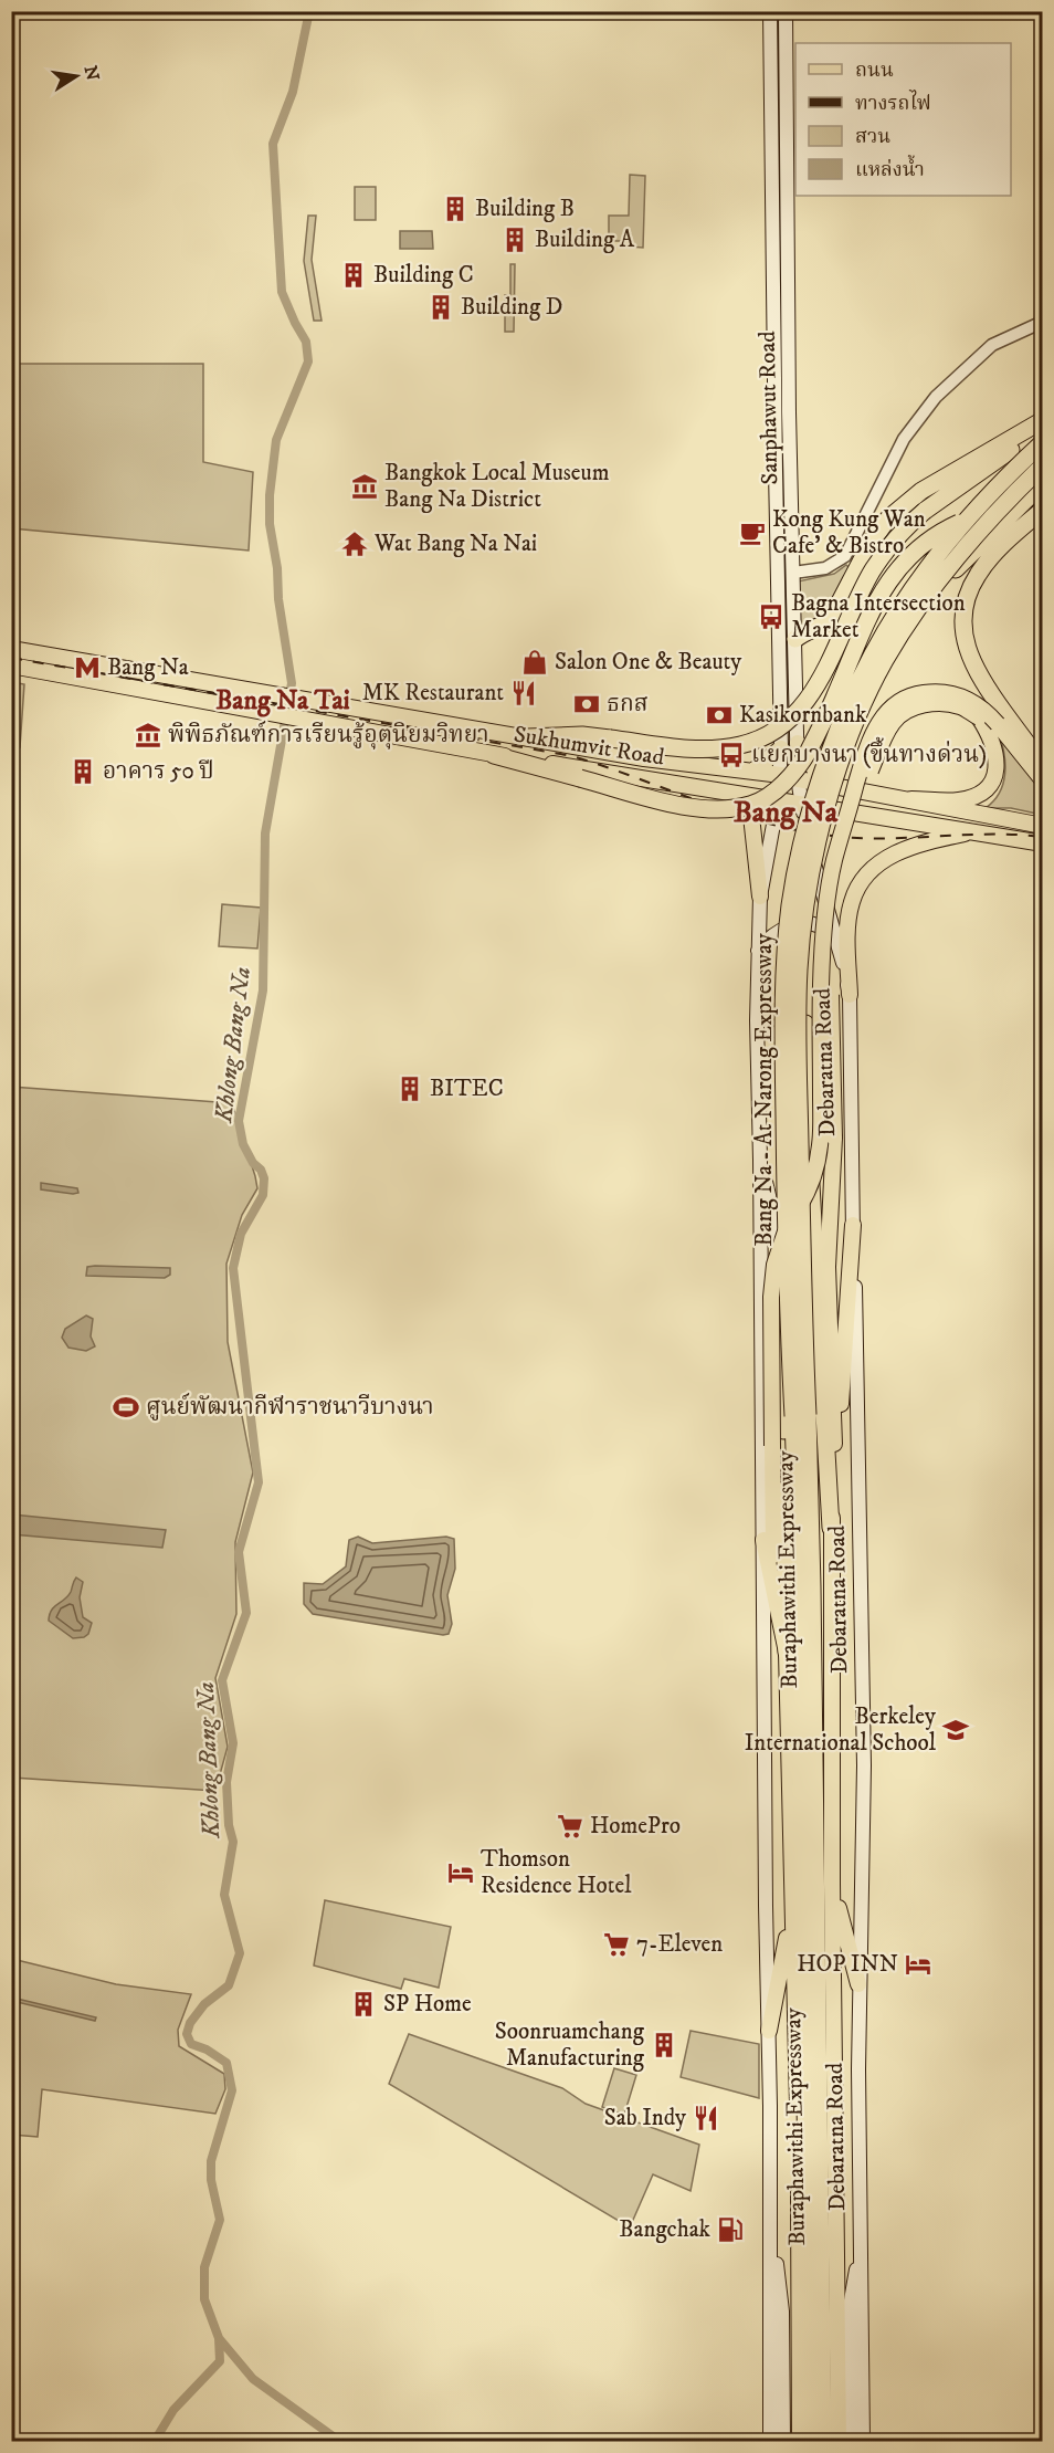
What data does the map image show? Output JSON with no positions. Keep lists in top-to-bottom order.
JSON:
{
  "streets": {
    "highway": ["Bang Na - At Narong Expressway", "Buraphawithi Expressway"],
    "main road": ["Sanphawut Road", "Sukhumvit Road", "Debaratna Road"]
  },
  "crossings": [
    ["Sanphawut Road", "Sukhumvit Road"],
    ["Sanphawut Road", "Debaratna Road"],
    ["Sukhumvit Road", "Debaratna Road"],
    ["Bang Na - At Narong Expressway", "Buraphawithi Expressway"]
  ],
  "districts": ["Bang Na Tai", "Bang Na"],
  "water": ["Khlong Bang Na"],
  "places": {
    "building": [
      "Building B",
      "Building A",
      "Building C",
      "Building D",
      "อาคาร 50 ปี",
      "BITEC",
      "SP Home",
      "Soonruamchang Manufacturing"
    ],
    "museum": ["Bangkok Local Museum Bang Na District", "พิพิธภัณฑ์การเรียนรู้อุตุนิยมวิทยา"],
    "cafe": ["Kong Kung Wan Cafe' & Bistro"],
    "temple": ["Wat Bang Na Nai"],
    "bus stop": ["Bagna Intersection Market", "แยกบางนา (ขึ้นทางด่วน)"],
    "shop": ["Salon One & Beauty"],
    "metro station": ["Bang Na"],
    "restaurant": ["MK Restaurant", "Sab Indy"],
    "bank": ["ธกส", "Kasikornbank"],
    "sports": ["ศูนย์พัฒนากีฬาราชนาวีบางนา"],
    "school or university": ["Berkeley International School"],
    "supermarket": ["HomePro", "7-Eleven"],
    "hotel": ["Thomson Residence Hotel", "HOP INN"],
    "fuel station": ["Bangchak"]
  },
  "legend": [
    "ถนน",
    "ทางรถไฟ",
    "สวน",
    "แหล่งน้ำ"
  ],
  "north": "right"
}
